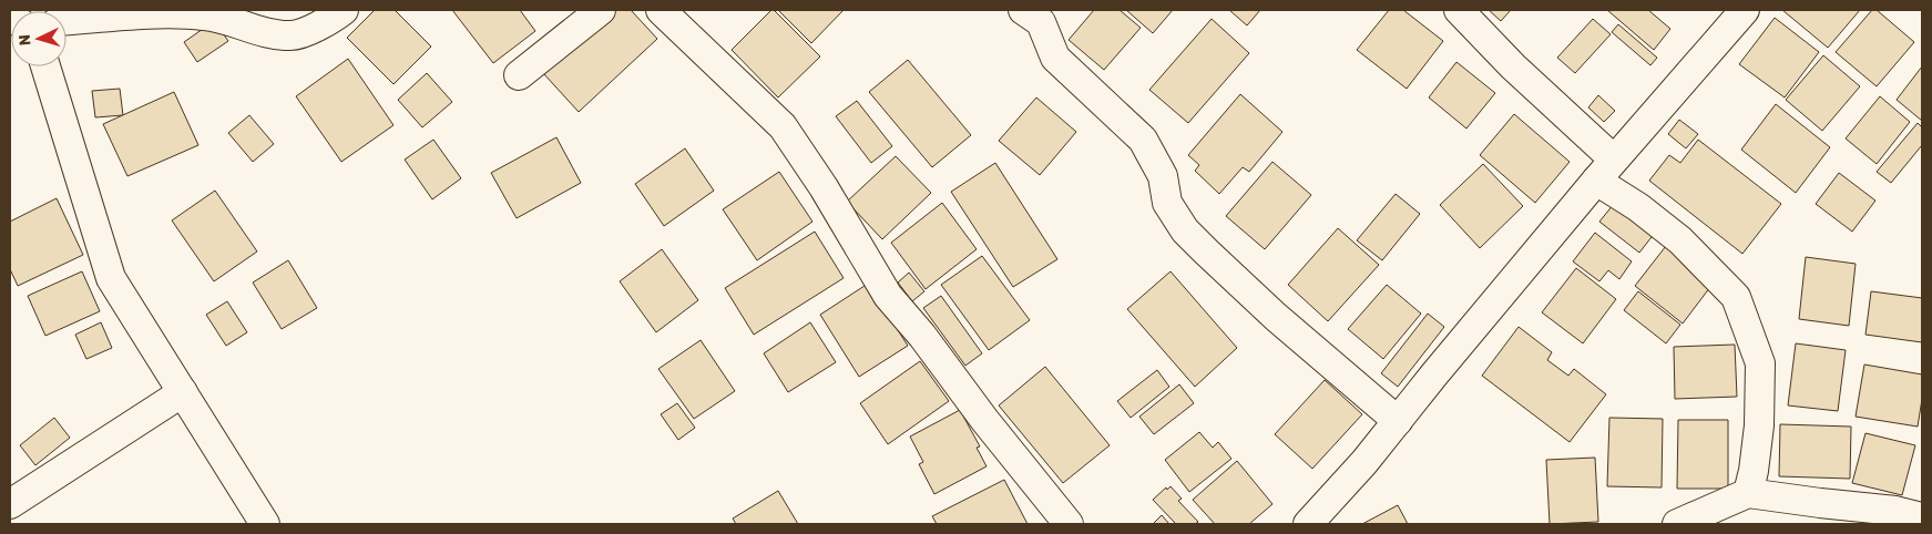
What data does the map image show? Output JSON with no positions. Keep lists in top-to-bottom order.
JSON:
{
  "north": "left"
}
